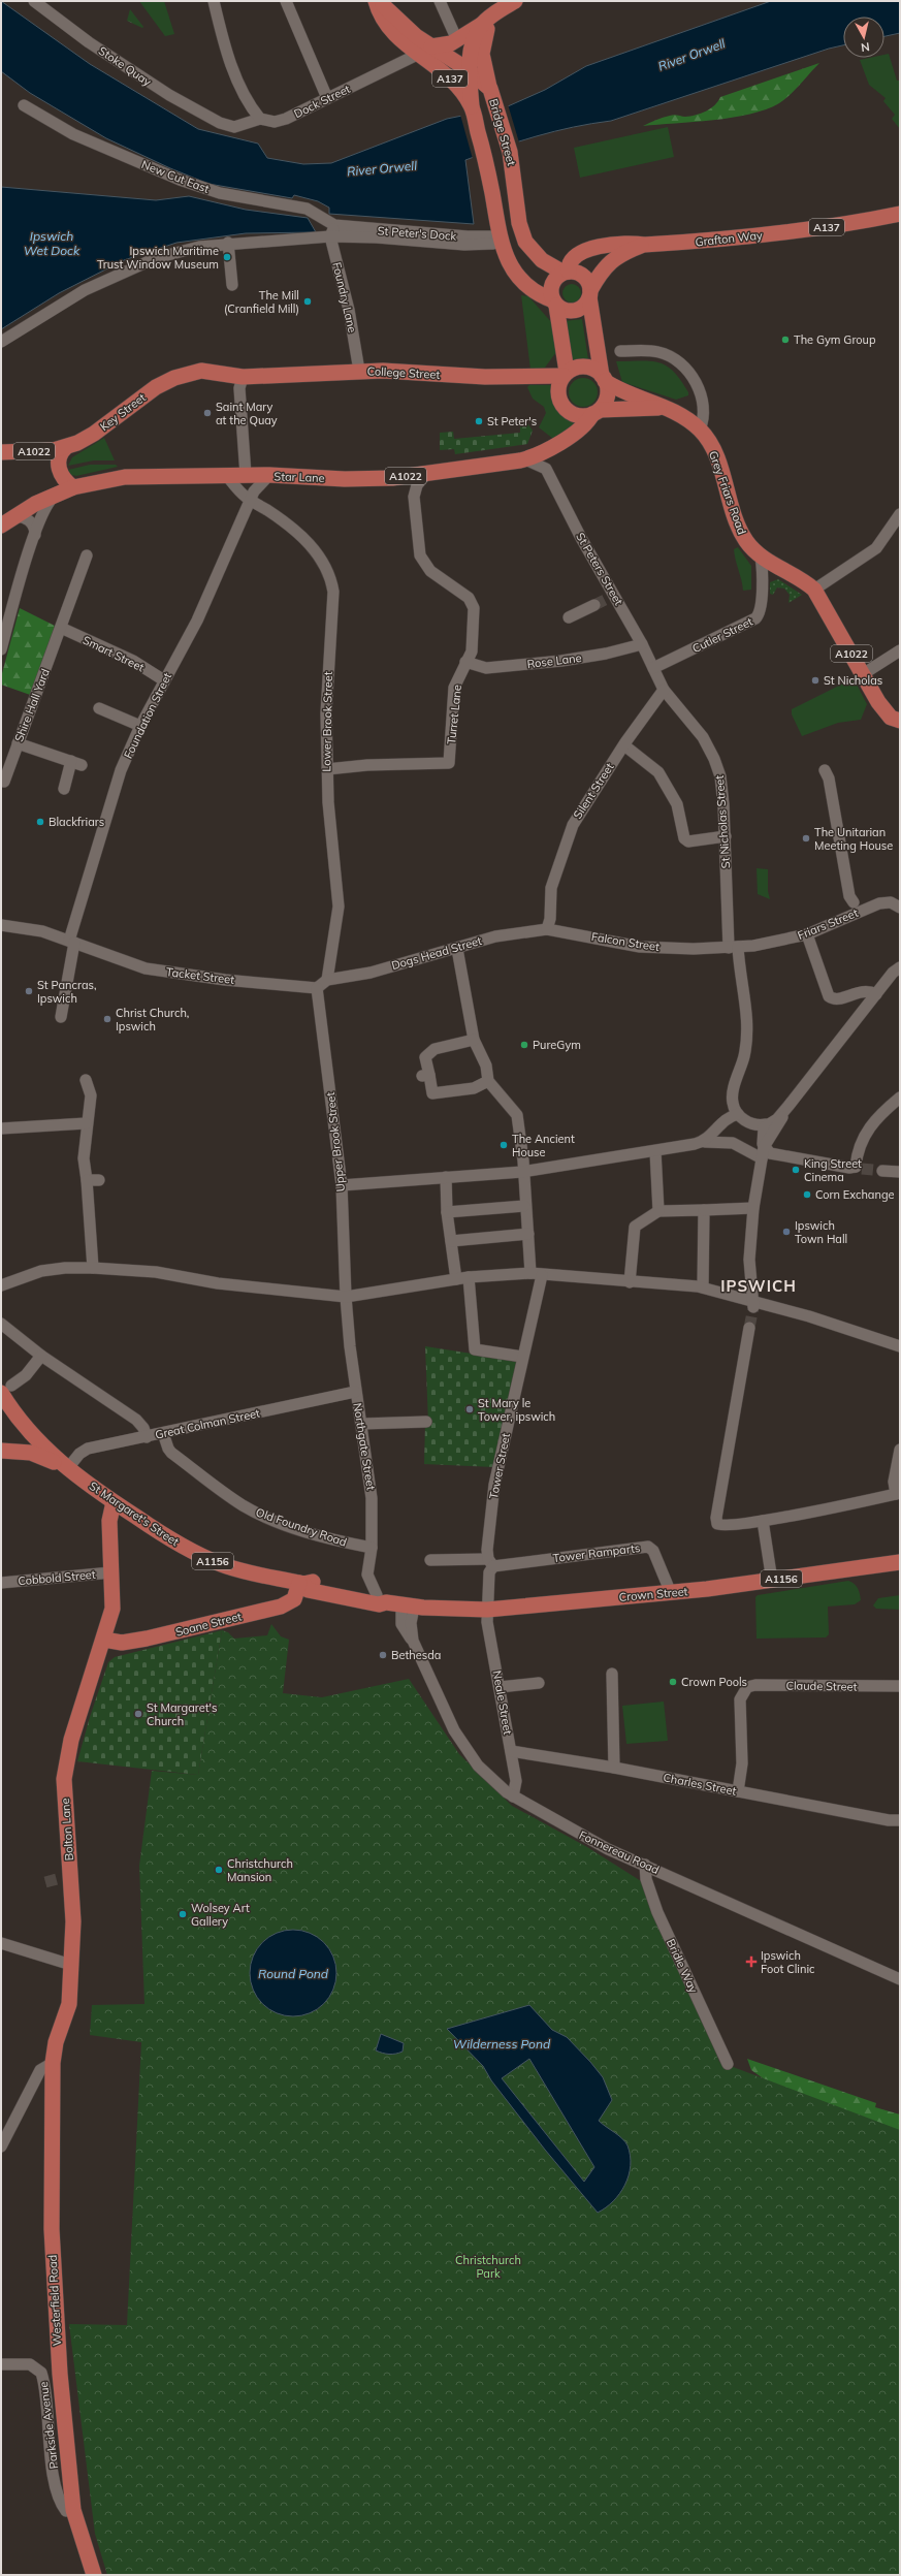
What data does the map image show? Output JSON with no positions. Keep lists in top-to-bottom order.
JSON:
{
  "streets": {
    "main road": [
      "A137",
      "Bridge Street",
      "Grafton Way",
      "College Street",
      "Key Street",
      "A1022",
      "Star Lane",
      "Grey Friars Road",
      "St Margaret's Street",
      "A1156",
      "Crown Street",
      "Soane Street",
      "Bolton Lane",
      "Westerfield Road"
    ],
    "street": [
      "Stoke Quay",
      "Dock Street",
      "New Cut East",
      "St Peter's Dock",
      "Foundry Lane",
      "St Peters Street",
      "Cutler Street",
      "Smart Street",
      "Rose Lane",
      "Shire Hall Yard",
      "Turret Lane",
      "Foundation Street",
      "Lower Brook Street",
      "Silent Street",
      "St Nicholas Street",
      "Friars Street",
      "Falcon Street",
      "Dogs Head Street",
      "Tacket Street",
      "Upper Brook Street",
      "Great Colman Street",
      "Northgate Street",
      "Tower Street",
      "Old Foundry Road",
      "Tower Ramparts",
      "Cobbold Street",
      "Claude Street",
      "Neale Street",
      "Charles Street",
      "Fonnereau Road",
      "Bridle Way",
      "Parkside Avenue"
    ]
  },
  "crossings": [
    ["Stoke Quay", "Dock Street"],
    ["A137", "Dock Street"],
    ["A137", "Bridge Street"],
    ["A137", "St Peter's Dock"],
    ["A137", "Grafton Way"],
    ["Dock Street", "Bridge Street"],
    ["Bridge Street", "St Peter's Dock"],
    ["Bridge Street", "Grafton Way"],
    ["New Cut East", "St Peter's Dock"],
    ["Foundry Lane", "College Street"],
    ["College Street", "Key Street"],
    ["College Street", "Star Lane"],
    ["College Street", "Grey Friars Road"],
    ["Key Street", "A1022"],
    ["A1022", "Star Lane"],
    ["A1022", "Grey Friars Road"],
    ["Star Lane", "Grey Friars Road"],
    ["Star Lane", "St Peters Street"],
    ["Star Lane", "Lower Brook Street"],
    ["Grey Friars Road", "Cutler Street"],
    ["St Peters Street", "Cutler Street"],
    ["St Peters Street", "Rose Lane"],
    ["St Peters Street", "St Nicholas Street"],
    ["Cutler Street", "St Nicholas Street"],
    ["Smart Street", "Shire Hall Yard"],
    ["Smart Street", "Foundation Street"],
    ["Rose Lane", "Turret Lane"],
    ["Turret Lane", "Lower Brook Street"],
    ["Foundation Street", "Lower Brook Street"],
    ["Foundation Street", "Tacket Street"],
    ["Lower Brook Street", "Dogs Head Street"],
    ["Silent Street", "St Nicholas Street"],
    ["Silent Street", "Falcon Street"],
    ["Silent Street", "Dogs Head Street"],
    ["St Nicholas Street", "Friars Street"],
    ["St Nicholas Street", "Falcon Street"],
    ["Friars Street", "Falcon Street"],
    ["Falcon Street", "Dogs Head Street"],
    ["Tacket Street", "Upper Brook Street"],
    ["Upper Brook Street", "Northgate Street"],
    ["Great Colman Street", "Northgate Street"],
    ["Great Colman Street", "St Margaret's Street"],
    ["Great Colman Street", "Old Foundry Road"],
    ["Great Colman Street", "A1156"],
    ["Northgate Street", "Old Foundry Road"],
    ["Northgate Street", "A1156"],
    ["Tower Street", "Tower Ramparts"],
    ["Tower Street", "Crown Street"],
    ["Tower Street", "Neale Street"],
    ["St Margaret's Street", "A1156"],
    ["St Margaret's Street", "Soane Street"],
    ["St Margaret's Street", "Bolton Lane"],
    ["Tower Ramparts", "Crown Street"],
    ["A1156", "Crown Street"],
    ["A1156", "Soane Street"],
    ["A1156", "Fonnereau Road"],
    ["Cobbold Street", "Bolton Lane"],
    ["Crown Street", "Neale Street"],
    ["Crown Street", "Fonnereau Road"],
    ["Soane Street", "Bolton Lane"],
    ["Claude Street", "Charles Street"],
    ["Neale Street", "Charles Street"],
    ["Neale Street", "Fonnereau Road"],
    ["Bolton Lane", "Westerfield Road"],
    ["Fonnereau Road", "Bridle Way"],
    ["Westerfield Road", "Parkside Avenue"]
  ],
  "districts": ["IPSWICH"],
  "water": [
    "River Orwell",
    "Ipswich Wet Dock",
    "Round Pond",
    "Wilderness Pond"
  ],
  "parks": ["Christchurch Park"],
  "places": {
    "other": [
      "Ipswich Maritime Trust Window Museum",
      "The Mill (Cranfield Mill)",
      "The Gym Group",
      "Saint Mary at the Quay",
      "St Peter's",
      "St Nicholas",
      "Blackfriars",
      "The Unitarian Meeting House",
      "St Pancras, Ipswich",
      "Christ Church, Ipswich",
      "PureGym",
      "The Ancient House",
      "King Street Cinema",
      "Corn Exchange",
      "Ipswich Town Hall",
      "St Mary le Tower, ipswich",
      "Bethesda",
      "Crown Pools",
      "St Margaret's Church",
      "Christchurch Mansion",
      "Wolsey Art Gallery"
    ],
    "health": ["Ipswich Foot Clinic"]
  },
  "north": "bottom"
}
